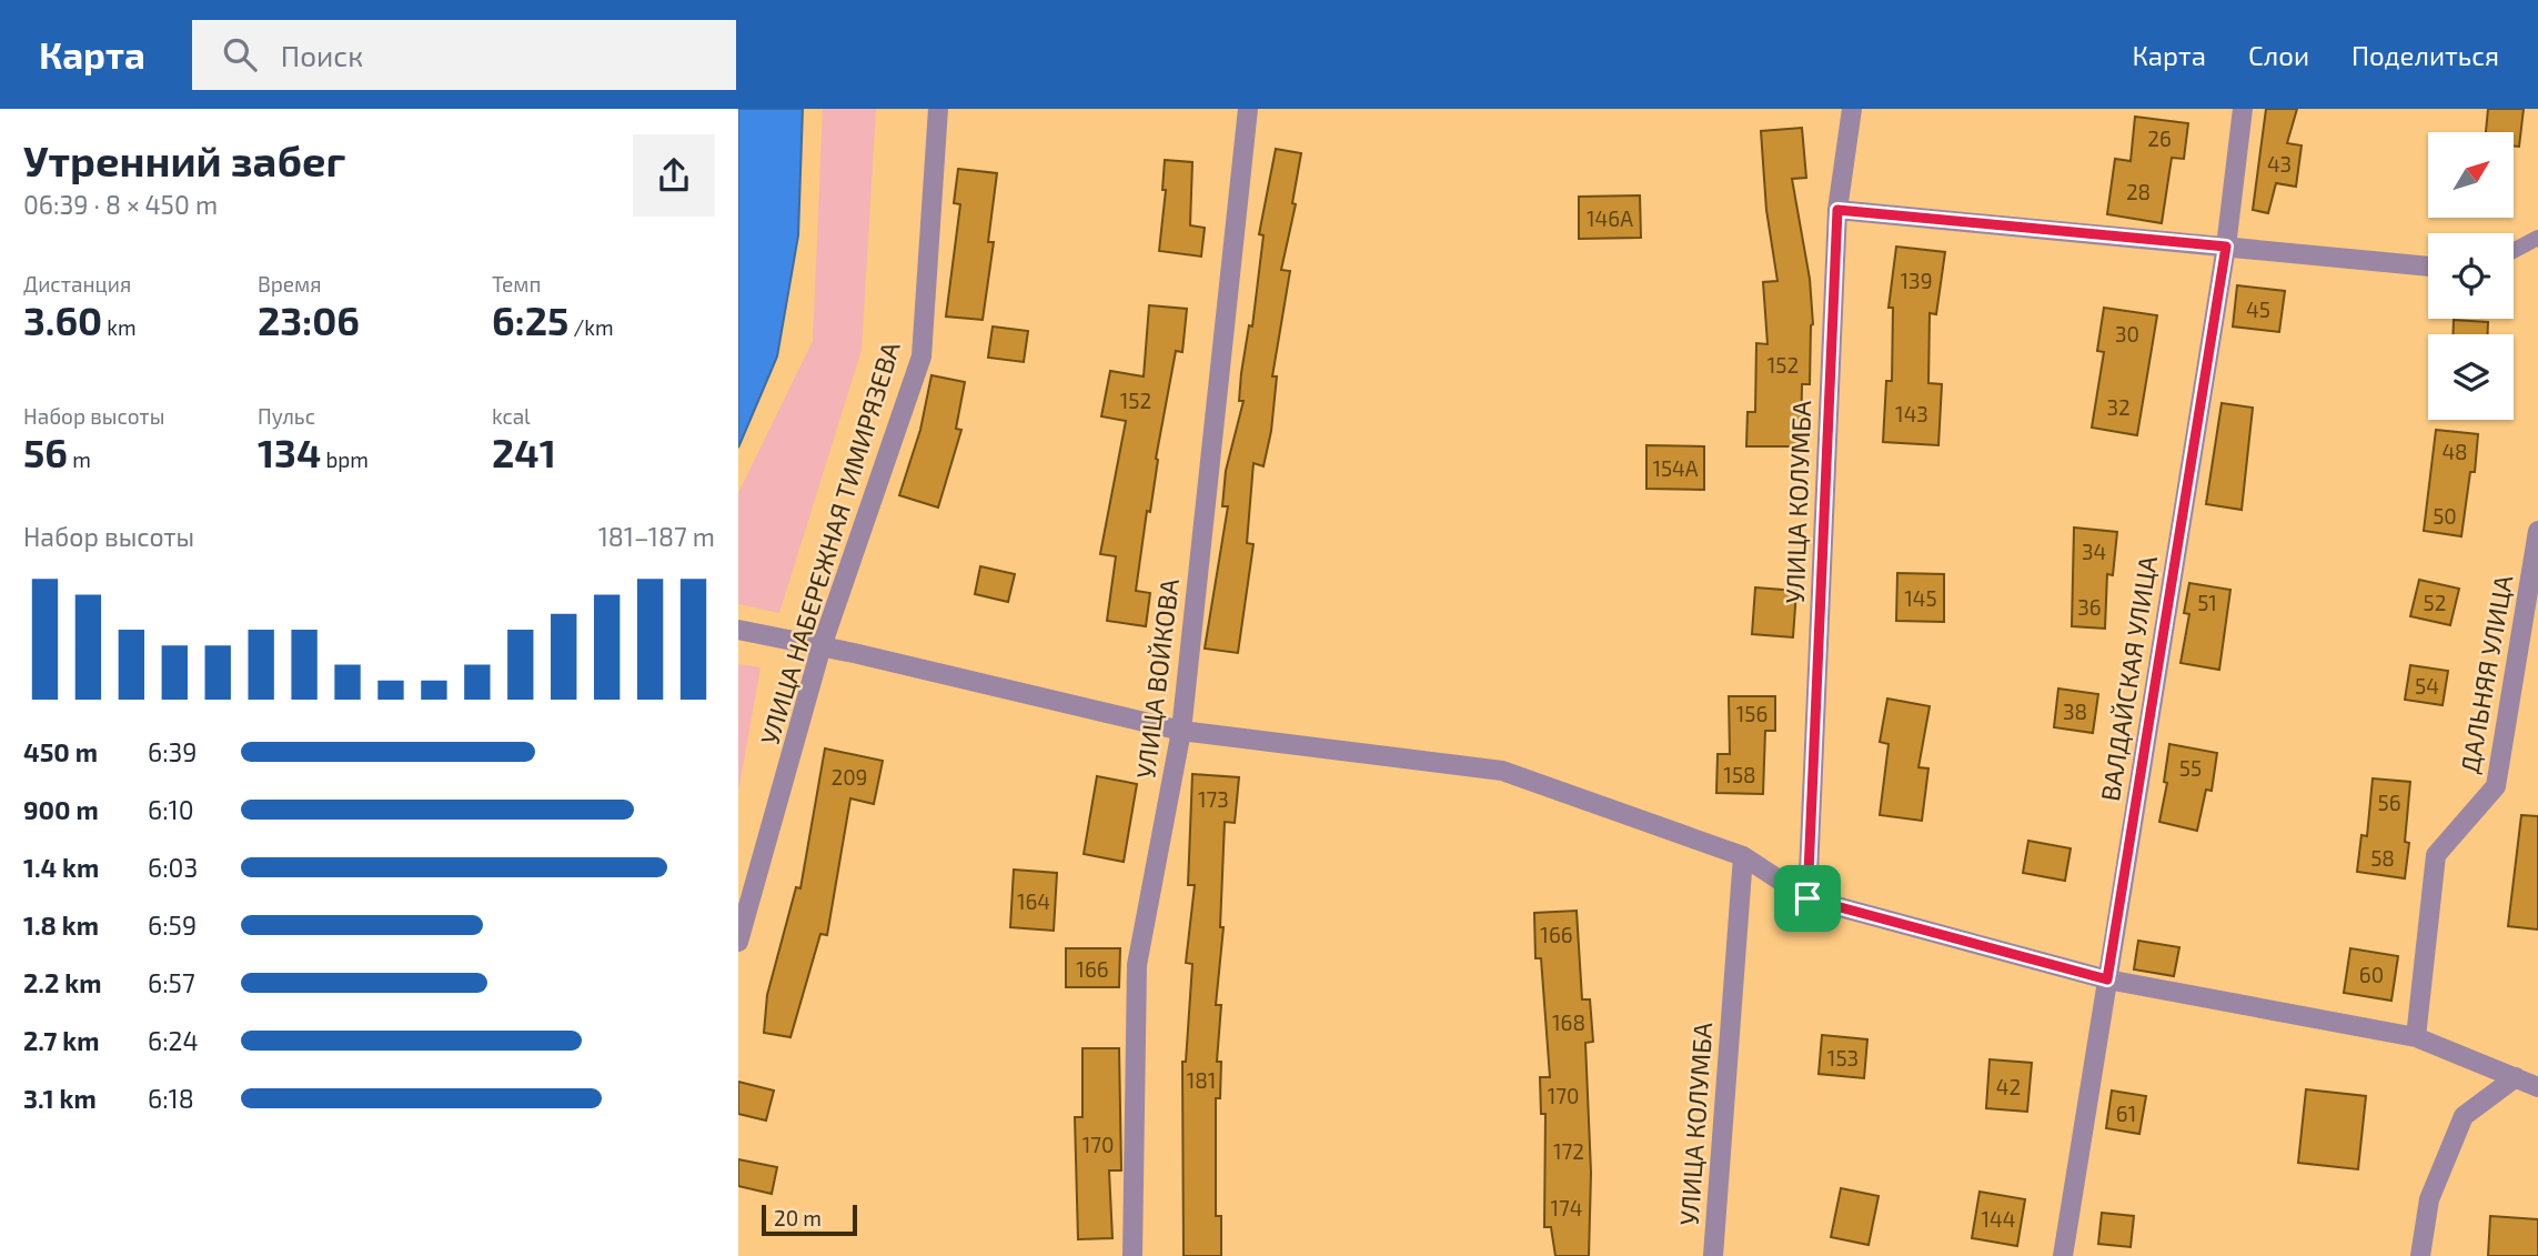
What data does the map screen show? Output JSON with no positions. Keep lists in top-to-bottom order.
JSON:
{
  "streets": {
    "street": [
      "УЛИЦА КОЛУМБА",
      "УЛИЦА НАБЕРЕЖНАЯ ТИМИРЯЗЕВА",
      "ДАЛЬНЯЯ УЛИЦА",
      "УЛИЦА ВОЙКОВА",
      "ВАЛДАЙСКАЯ УЛИЦА"
    ]
  },
  "house_numbers": [
    "26",
    "43",
    "28",
    "146А",
    "139",
    "45",
    "30",
    "152",
    "152",
    "32",
    "143",
    "48",
    "154А",
    "50",
    "34",
    "145",
    "51",
    "52",
    "36",
    "54",
    "38",
    "156",
    "55",
    "158",
    "209",
    "173",
    "56",
    "58",
    "164",
    "166",
    "166",
    "60",
    "168",
    "153",
    "181",
    "42",
    "170",
    "61",
    "170",
    "172",
    "174",
    "144"
  ],
  "scale_bar": "20 m",
  "north": "top right",
  "page": {
    "header": "Карта",
    "search": "Поиск",
    "nav": ["Карта", "Слои", "Поделиться"],
    "heading": ["Утренний забег", "06:39 · 8 × 450 m"],
    "stats": [
      ["Дистанция", "3.60 km"],
      ["Время", "23:06"],
      ["Темп", "6:25 /km"],
      ["Набор высоты", "56 m"],
      ["Пульс", "134 bpm"],
      ["kcal", "241"]
    ],
    "chart": ["Набор высоты", "181–187 m"],
    "list": [
      {
        "name": "450 m",
        "note": "6:39"
      },
      {
        "name": "900 m",
        "note": "6:10"
      },
      {
        "name": "1.4 km",
        "note": "6:03"
      },
      {
        "name": "1.8 km",
        "note": "6:59"
      },
      {
        "name": "2.2 km",
        "note": "6:57"
      },
      {
        "name": "2.7 km",
        "note": "6:24"
      },
      {
        "name": "3.1 km",
        "note": "6:18"
      }
    ],
    "scale": "20 m"
  }
}
